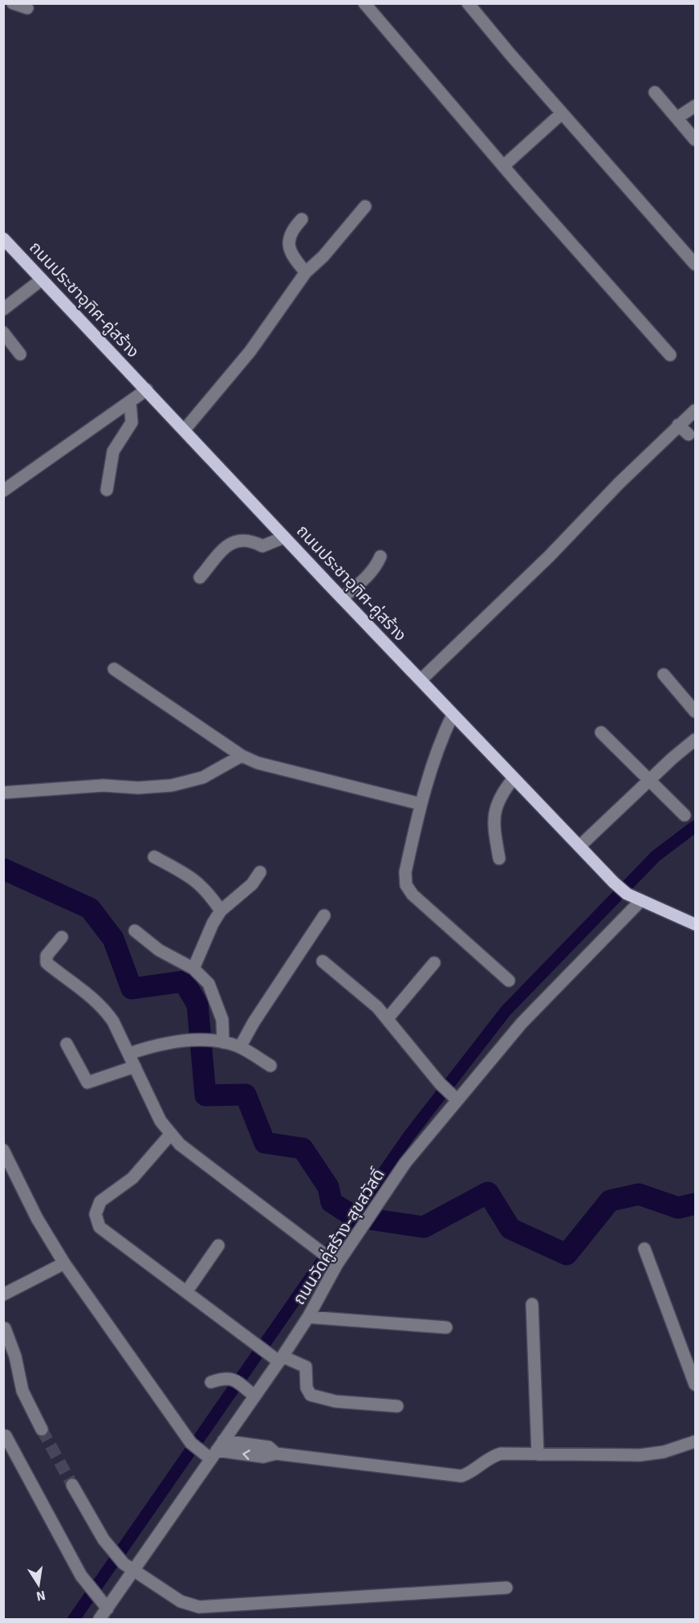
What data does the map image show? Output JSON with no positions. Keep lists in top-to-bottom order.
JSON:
{
  "streets": {
    "main road": ["ถนนประชาอุทิศ-คู่สร้าง"],
    "street": ["ถนนวัดคู่สร้าง-สุขสวัสดิ์"]
  },
  "crossings": [
    ["ถนนประชาอุทิศ-คู่สร้าง", "ถนนวัดคู่สร้าง-สุขสวัสดิ์"]
  ],
  "north": "bottom"
}
